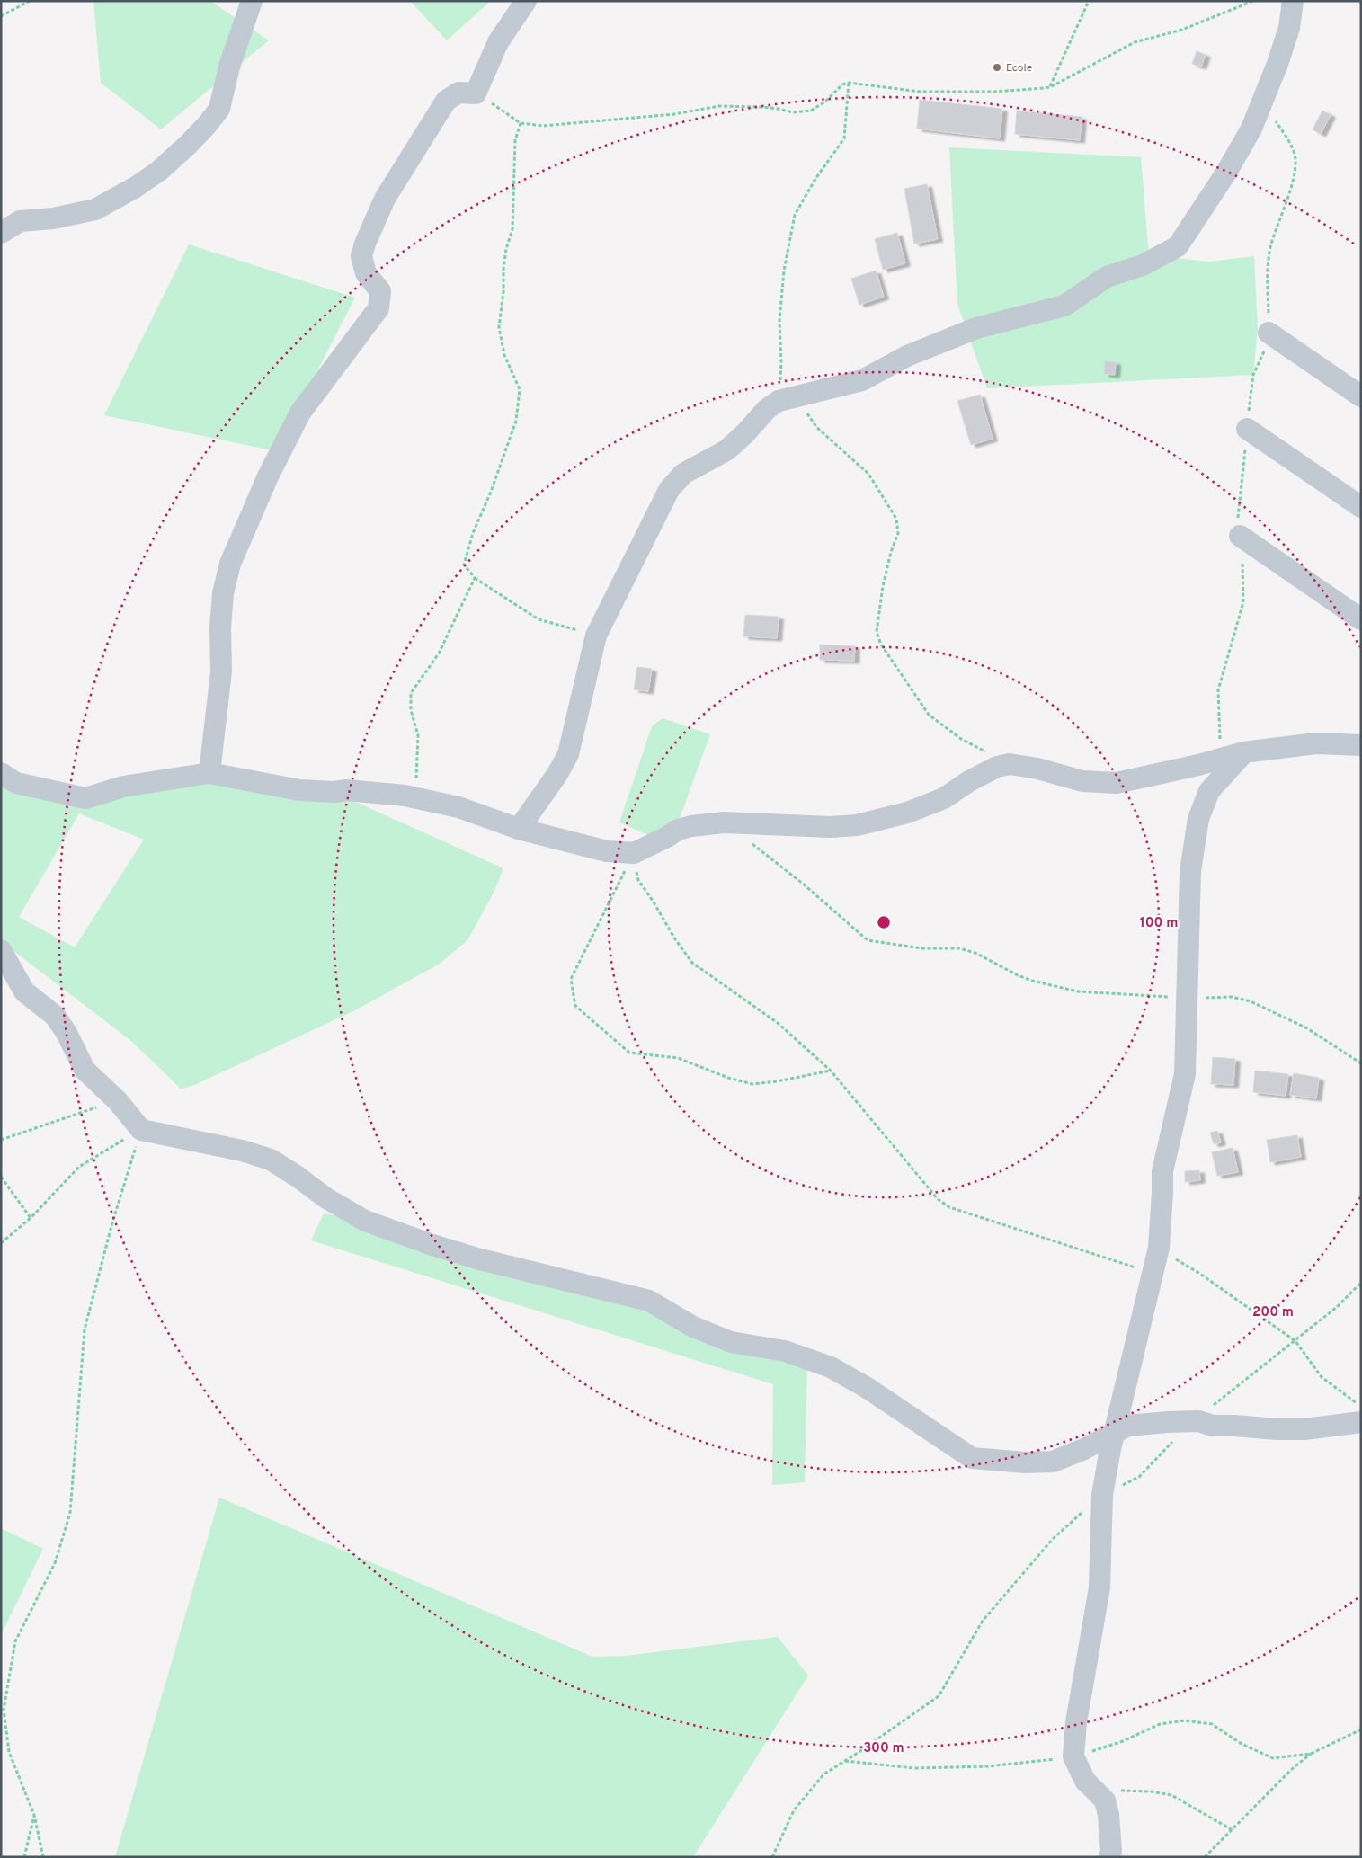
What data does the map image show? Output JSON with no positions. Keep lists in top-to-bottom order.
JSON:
{
  "places": ["Ecole"],
  "rings": ["100 m", "200 m", "300 m"]
}
